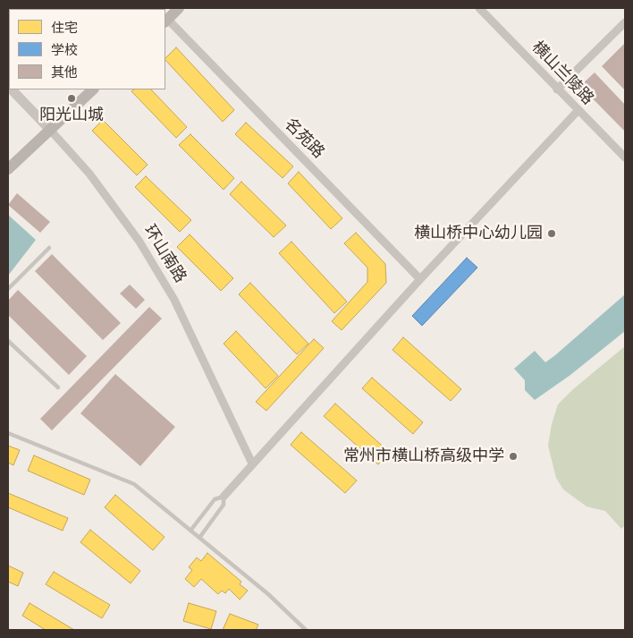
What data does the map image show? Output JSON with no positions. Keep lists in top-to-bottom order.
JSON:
{
  "streets": {
    "street": ["横山兰陵路", "名苑路", "环山南路"]
  },
  "places": ["阳光山城", "横山桥中心幼儿园", "常州市横山桥高级中学"],
  "legend": ["住宅", "学校", "其他"]
}
